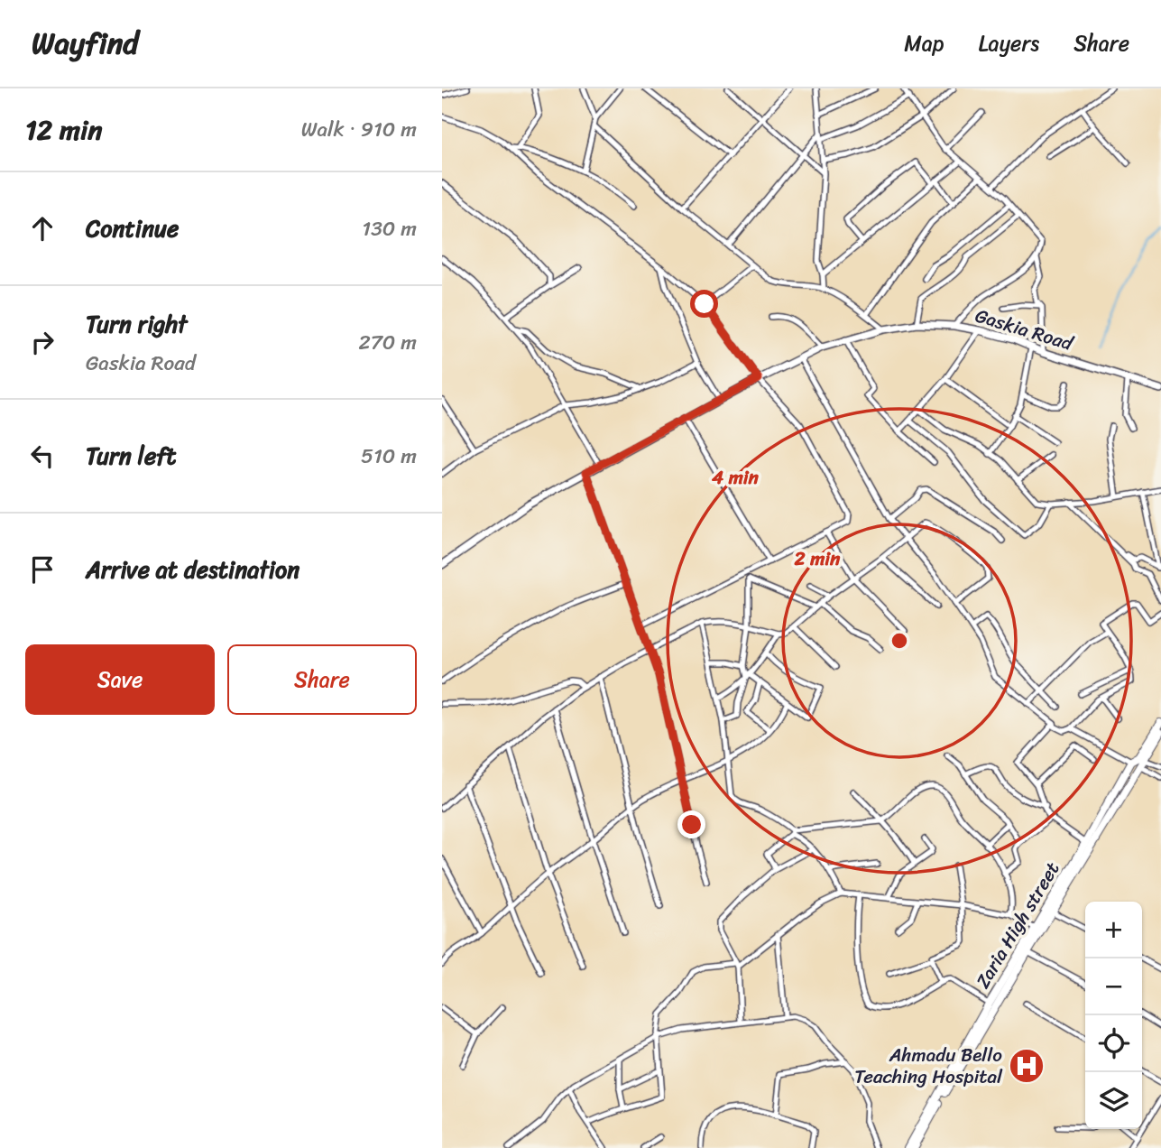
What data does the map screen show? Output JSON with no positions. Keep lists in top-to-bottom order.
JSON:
{
  "streets": {
    "main road": ["Gaskia Road", "Zaria High street"]
  },
  "places": {
    "hospital": ["Ahmadu Bello Teaching Hospital"]
  },
  "page": {
    "header": "Wayfind",
    "nav": ["Map", "Layers", "Share"],
    "heading": ["12 min", "Walk · 910 m"],
    "list": [
      ["Continue", "130 m"],
      ["Turn right", "Gaskia Road", "270 m"],
      ["Turn left", "510 m"],
      "Arrive at destination"
    ],
    "buttons": ["Save", "Share"],
    "map_buttons": ["+", "−"]
  },
  "rings": ["4 min", "2 min"]
}
